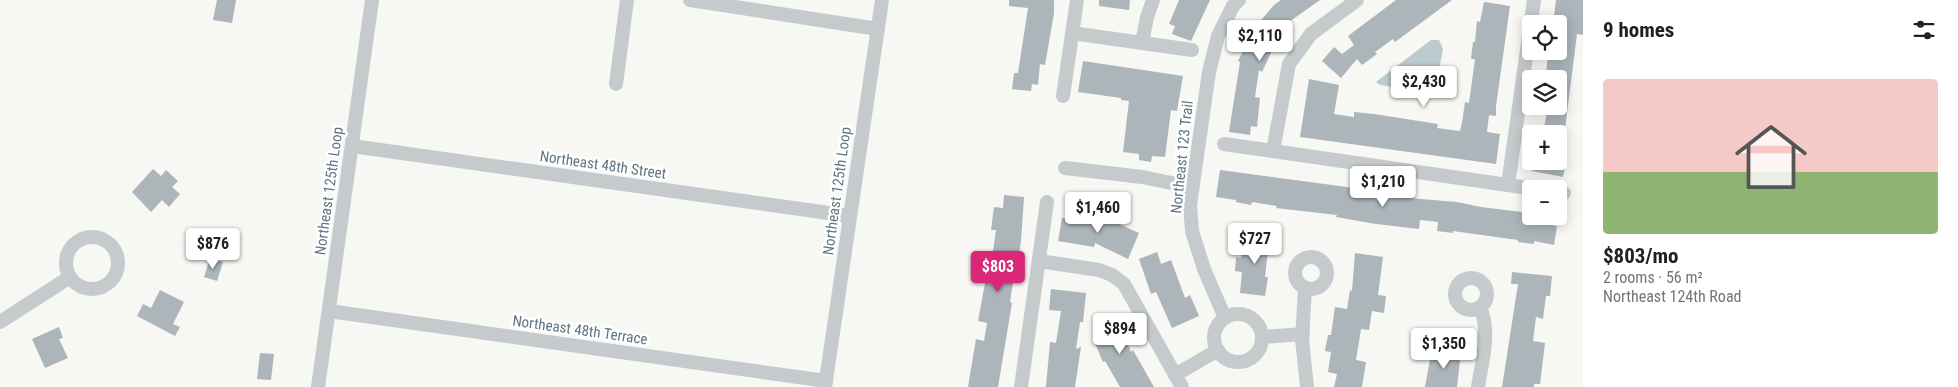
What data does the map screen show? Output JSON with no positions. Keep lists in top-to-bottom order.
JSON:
{
  "streets": {
    "street": [
      "Northeast 123 Trail",
      "Northeast 48th Street",
      "Northeast 125th Loop",
      "Northeast 48th Terrace"
    ]
  },
  "crossings": [
    ["Northeast 48th Street", "Northeast 125th Loop"],
    ["Northeast 125th Loop", "Northeast 48th Terrace"]
  ],
  "page": {
    "heading": "9 homes",
    "map_buttons": ["+", "−"],
    "price": [
      "$2,110",
      "$2,430",
      "$1,210",
      "$1,460",
      "$727",
      "$876",
      "$803",
      "$894",
      "$1,350"
    ],
    "list": [
      {
        "name": "$803/mo",
        "note": "2 rooms · 56 m² · Northeast 124th Road"
      }
    ]
  }
}
